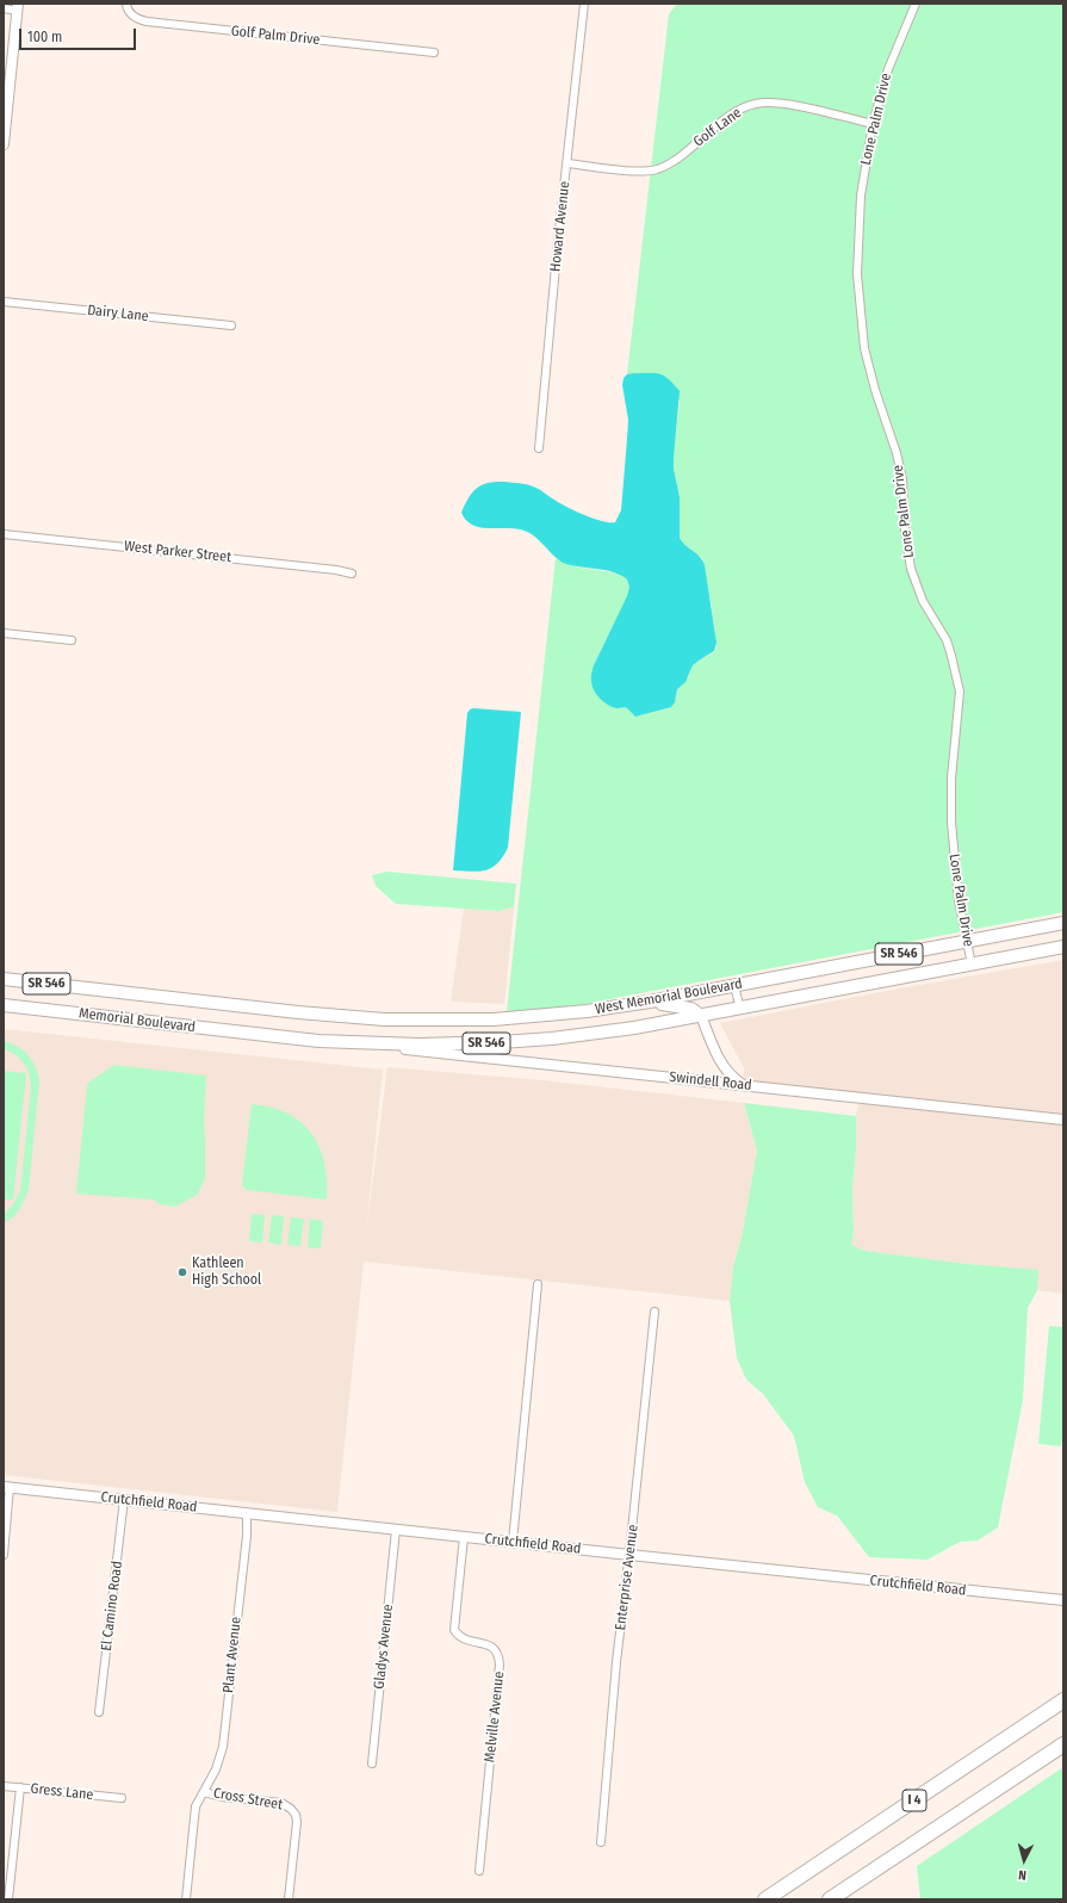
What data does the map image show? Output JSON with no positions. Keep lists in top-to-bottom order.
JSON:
{
  "streets": {
    "highway": ["I 4"],
    "main road": ["SR 546", "West Memorial Boulevard", "Memorial Boulevard"],
    "street": [
      "Golf Palm Drive",
      "Lone Palm Drive",
      "Golf Lane",
      "Howard Avenue",
      "Dairy Lane",
      "West Parker Street",
      "Swindell Road",
      "Crutchfield Road",
      "Enterprise Avenue",
      "El Camino Road",
      "Gladys Avenue",
      "Plant Avenue",
      "Melville Avenue",
      "Gress Lane",
      "Cross Street"
    ]
  },
  "crossings": [
    ["Lone Palm Drive", "Golf Lane"],
    ["Lone Palm Drive", "West Memorial Boulevard"],
    ["Golf Lane", "Howard Avenue"],
    ["West Memorial Boulevard", "Memorial Boulevard"],
    ["West Memorial Boulevard", "Swindell Road"],
    ["Crutchfield Road", "Enterprise Avenue"],
    ["Crutchfield Road", "El Camino Road"],
    ["Crutchfield Road", "Gladys Avenue"],
    ["Crutchfield Road", "Plant Avenue"],
    ["Crutchfield Road", "Melville Avenue"],
    ["Plant Avenue", "Cross Street"]
  ],
  "places": ["Kathleen High School"],
  "scale_bar": "100 m",
  "north": "bottom"
}
